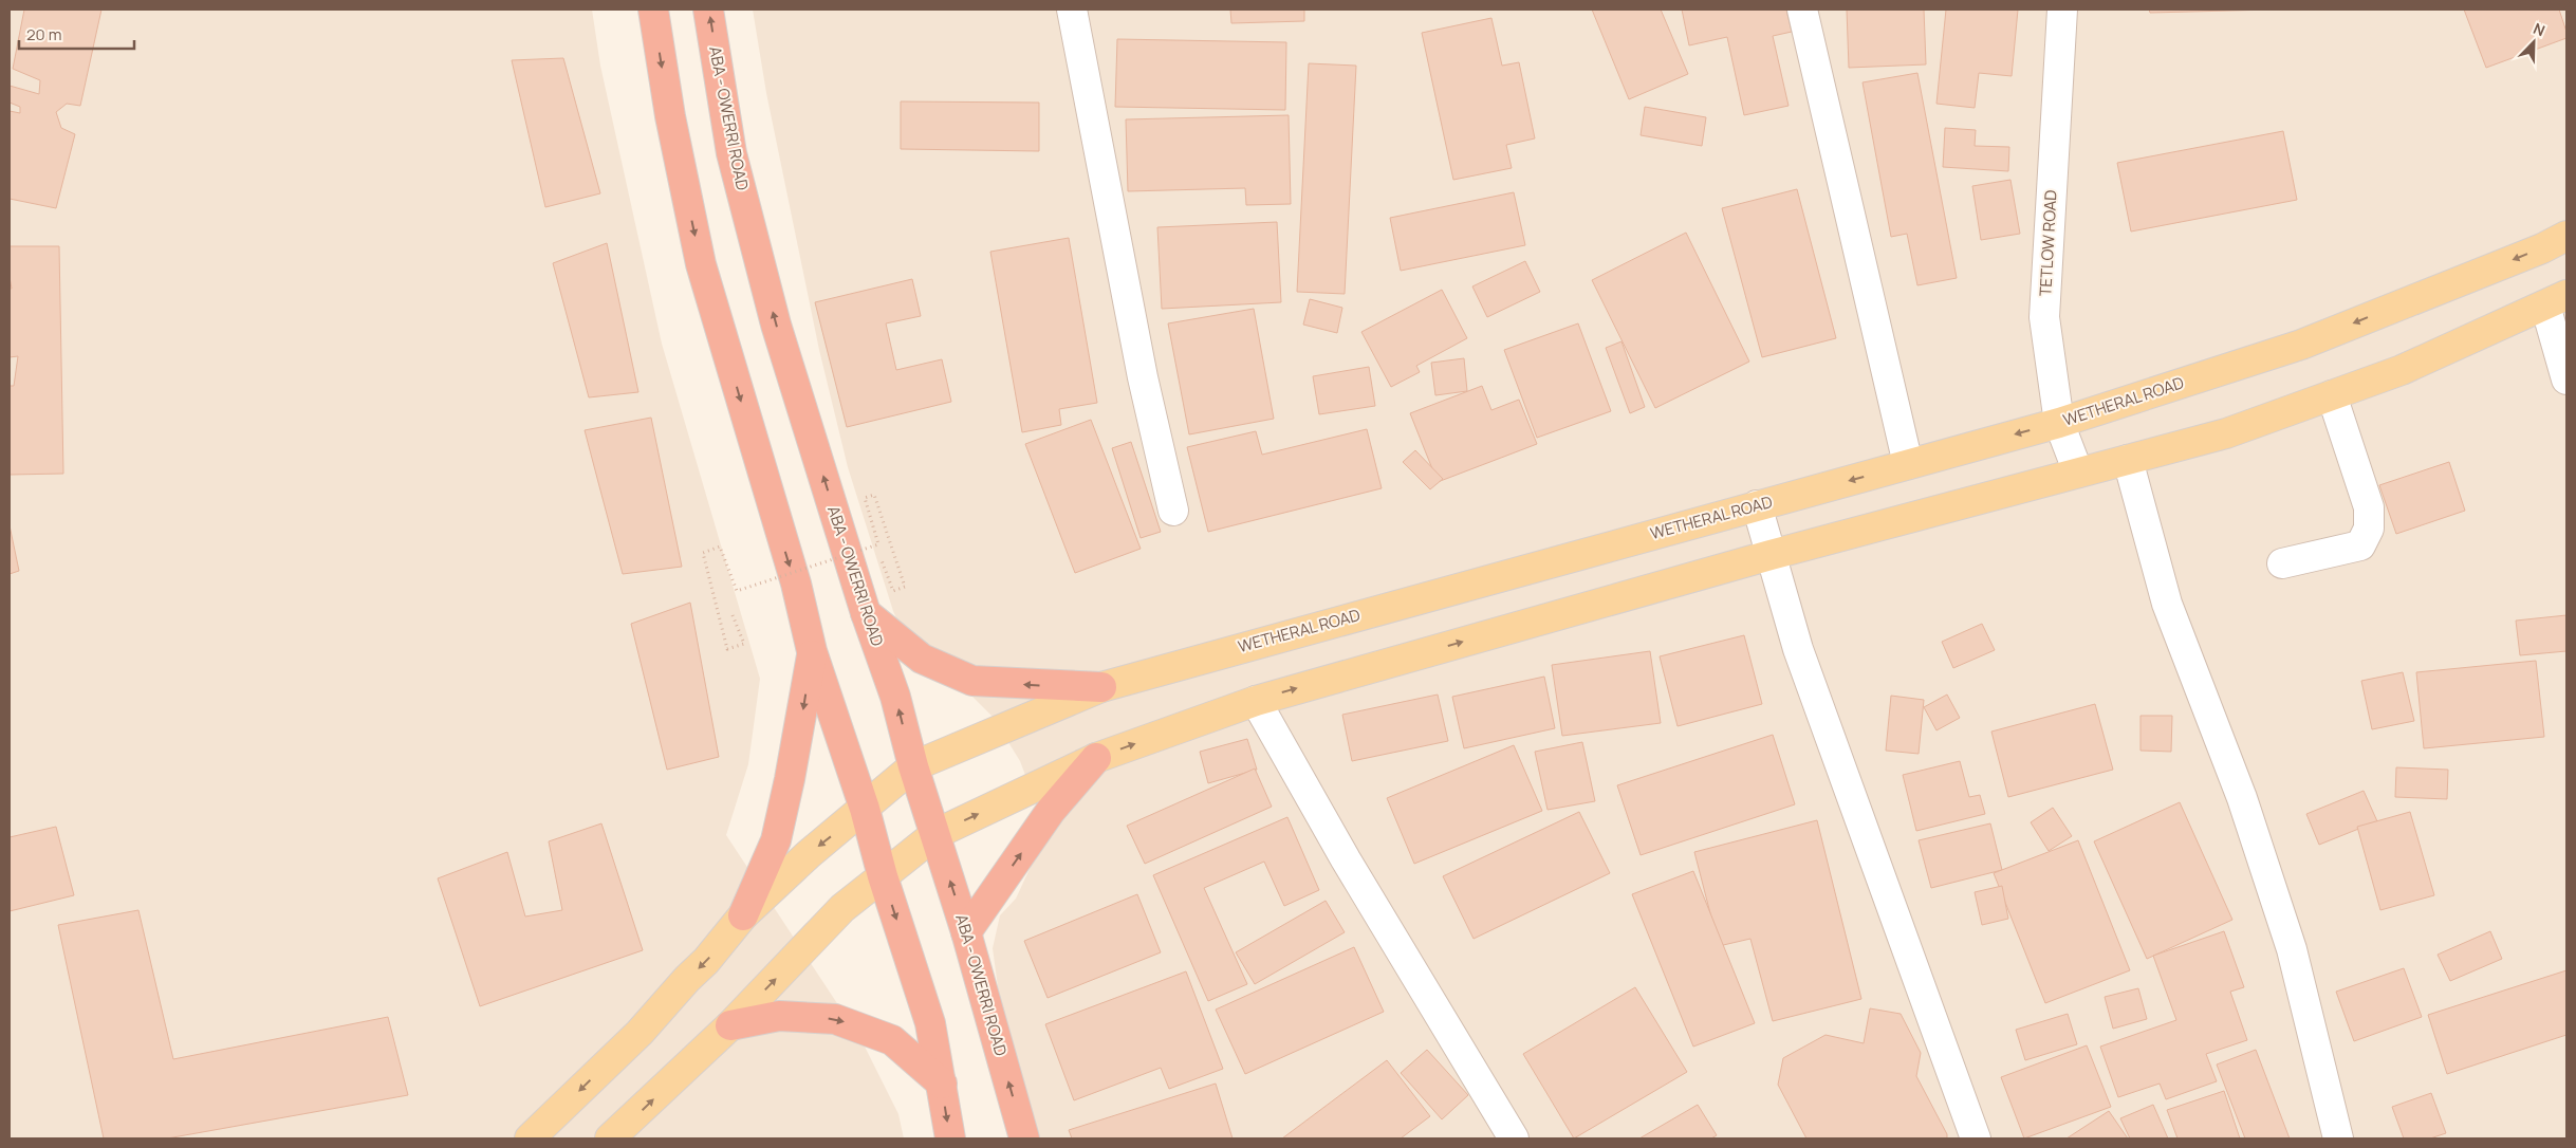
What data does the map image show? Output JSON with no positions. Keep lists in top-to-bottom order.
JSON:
{
  "streets": {
    "highway": ["ABA - OWERRI ROAD"],
    "main road": ["WETHERAL ROAD"],
    "street": ["TETLOW ROAD"]
  },
  "crossings": [
    ["ABA - OWERRI ROAD", "WETHERAL ROAD"],
    ["TETLOW ROAD", "WETHERAL ROAD"]
  ],
  "scale_bar": "20 m",
  "north": "top right"
}
